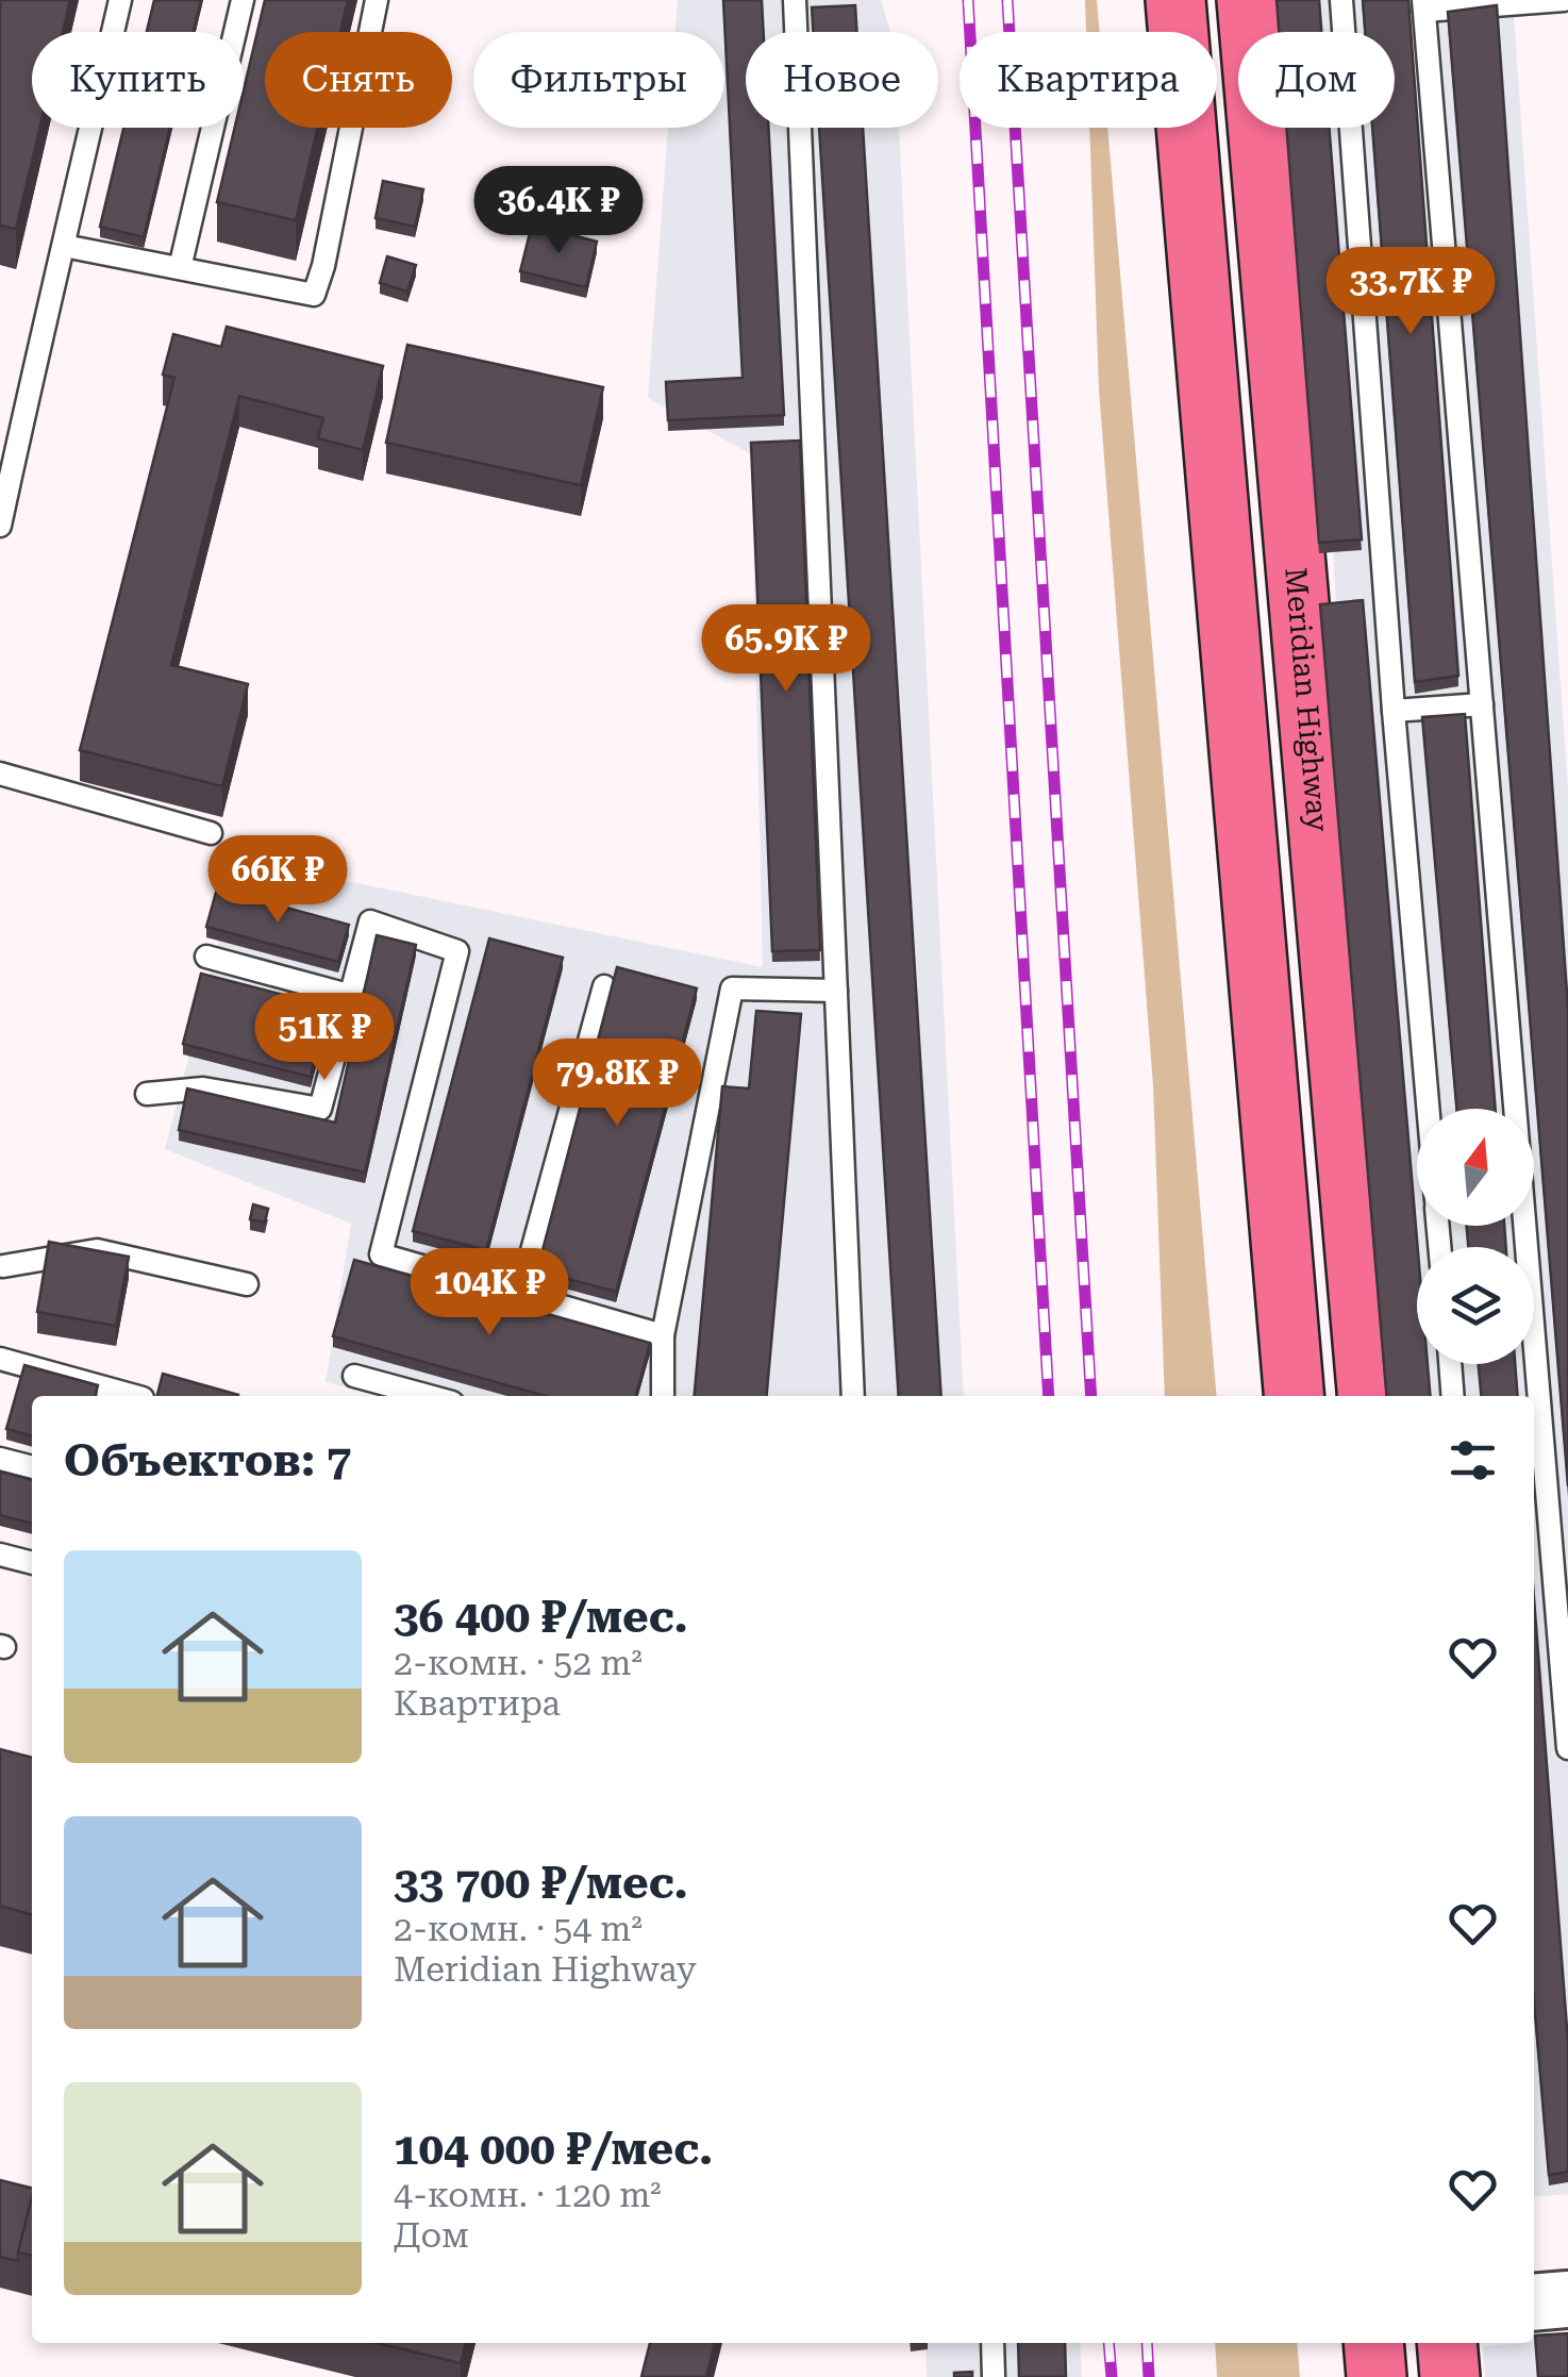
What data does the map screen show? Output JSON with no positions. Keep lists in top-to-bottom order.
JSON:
{
  "streets": {
    "main road": ["Meridian Highway"]
  },
  "north": "top",
  "page": {
    "chip": [
      "Купить",
      "Снять",
      "Фильтры",
      "Новое",
      "Квартира",
      "Дом"
    ],
    "price": [
      "36.4K ₽",
      "33.7K ₽",
      "65.9K ₽",
      "66K ₽",
      "51K ₽",
      "79.8K ₽",
      "104K ₽"
    ],
    "heading": "Объектов: 7",
    "list": [
      {
        "name": "36 400 ₽/мес.",
        "note": "2-комн. · 52 m² · Квартира"
      },
      {
        "name": "33 700 ₽/мес.",
        "note": "2-комн. · 54 m² · Meridian Highway"
      },
      {
        "name": "104 000 ₽/мес.",
        "note": "4-комн. · 120 m² · Дом"
      }
    ]
  }
}
